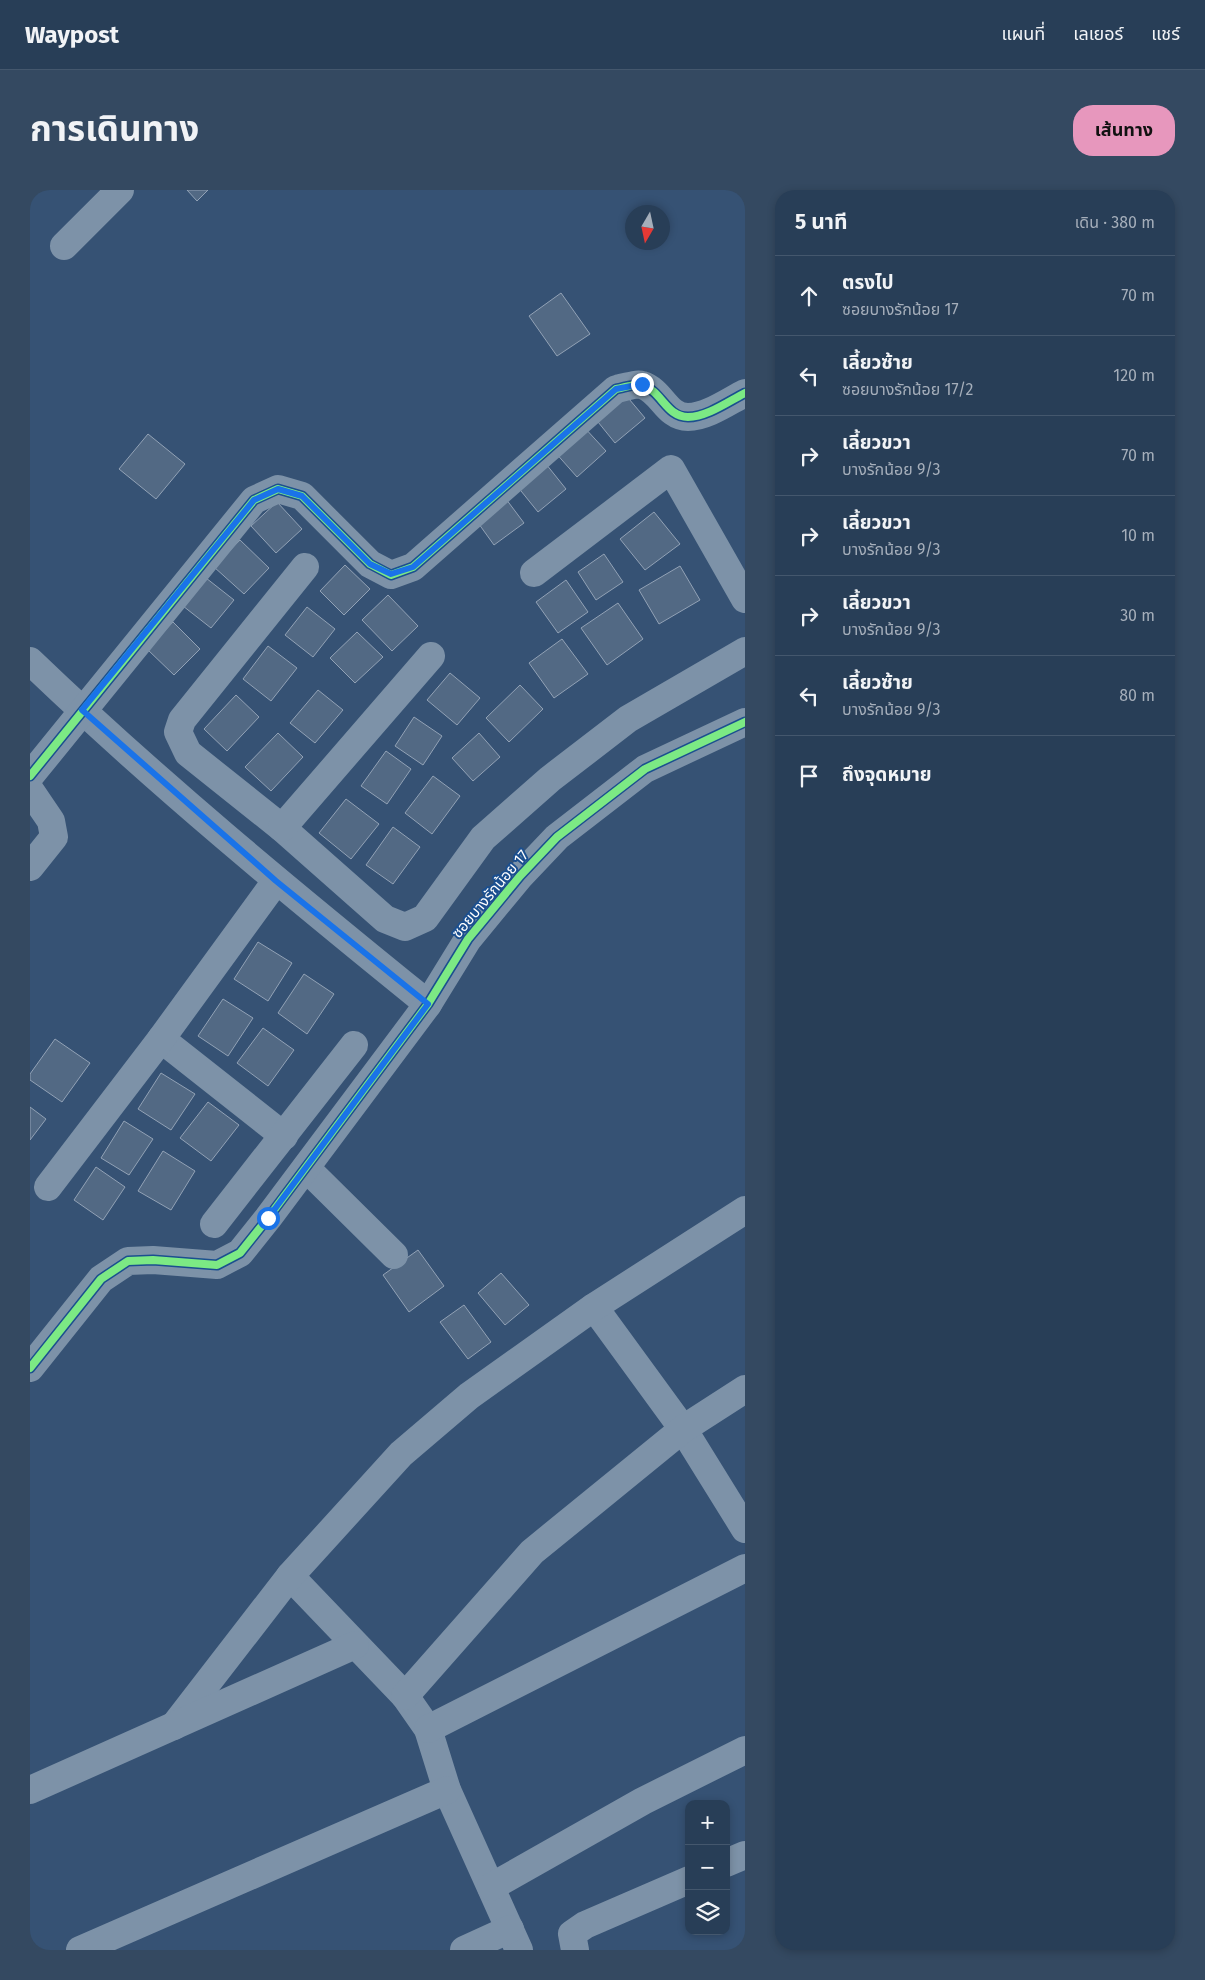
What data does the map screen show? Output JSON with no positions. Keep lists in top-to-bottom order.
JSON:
{
  "streets": {
    "street": ["ซอยบางรักน้อย 17"]
  },
  "north": "bottom",
  "page": {
    "header": "Waypost",
    "nav": ["แผนที่", "เลเยอร์", "แชร์"],
    "title": "การเดินทาง",
    "buttons": "เส้นทาง",
    "heading": ["5 นาที", "เดิน · 380 m"],
    "list": [
      ["ตรงไป", "ซอยบางรักน้อย 17", "70 m"],
      ["เลี้ยวซ้าย", "ซอยบางรักน้อย 17/2", "120 m"],
      ["เลี้ยวขวา", "บางรักน้อย 9/3", "70 m"],
      ["เลี้ยวขวา", "บางรักน้อย 9/3", "10 m"],
      ["เลี้ยวขวา", "บางรักน้อย 9/3", "30 m"],
      ["เลี้ยวซ้าย", "บางรักน้อย 9/3", "80 m"],
      "ถึงจุดหมาย"
    ],
    "map_buttons": ["+", "−"]
  }
}
